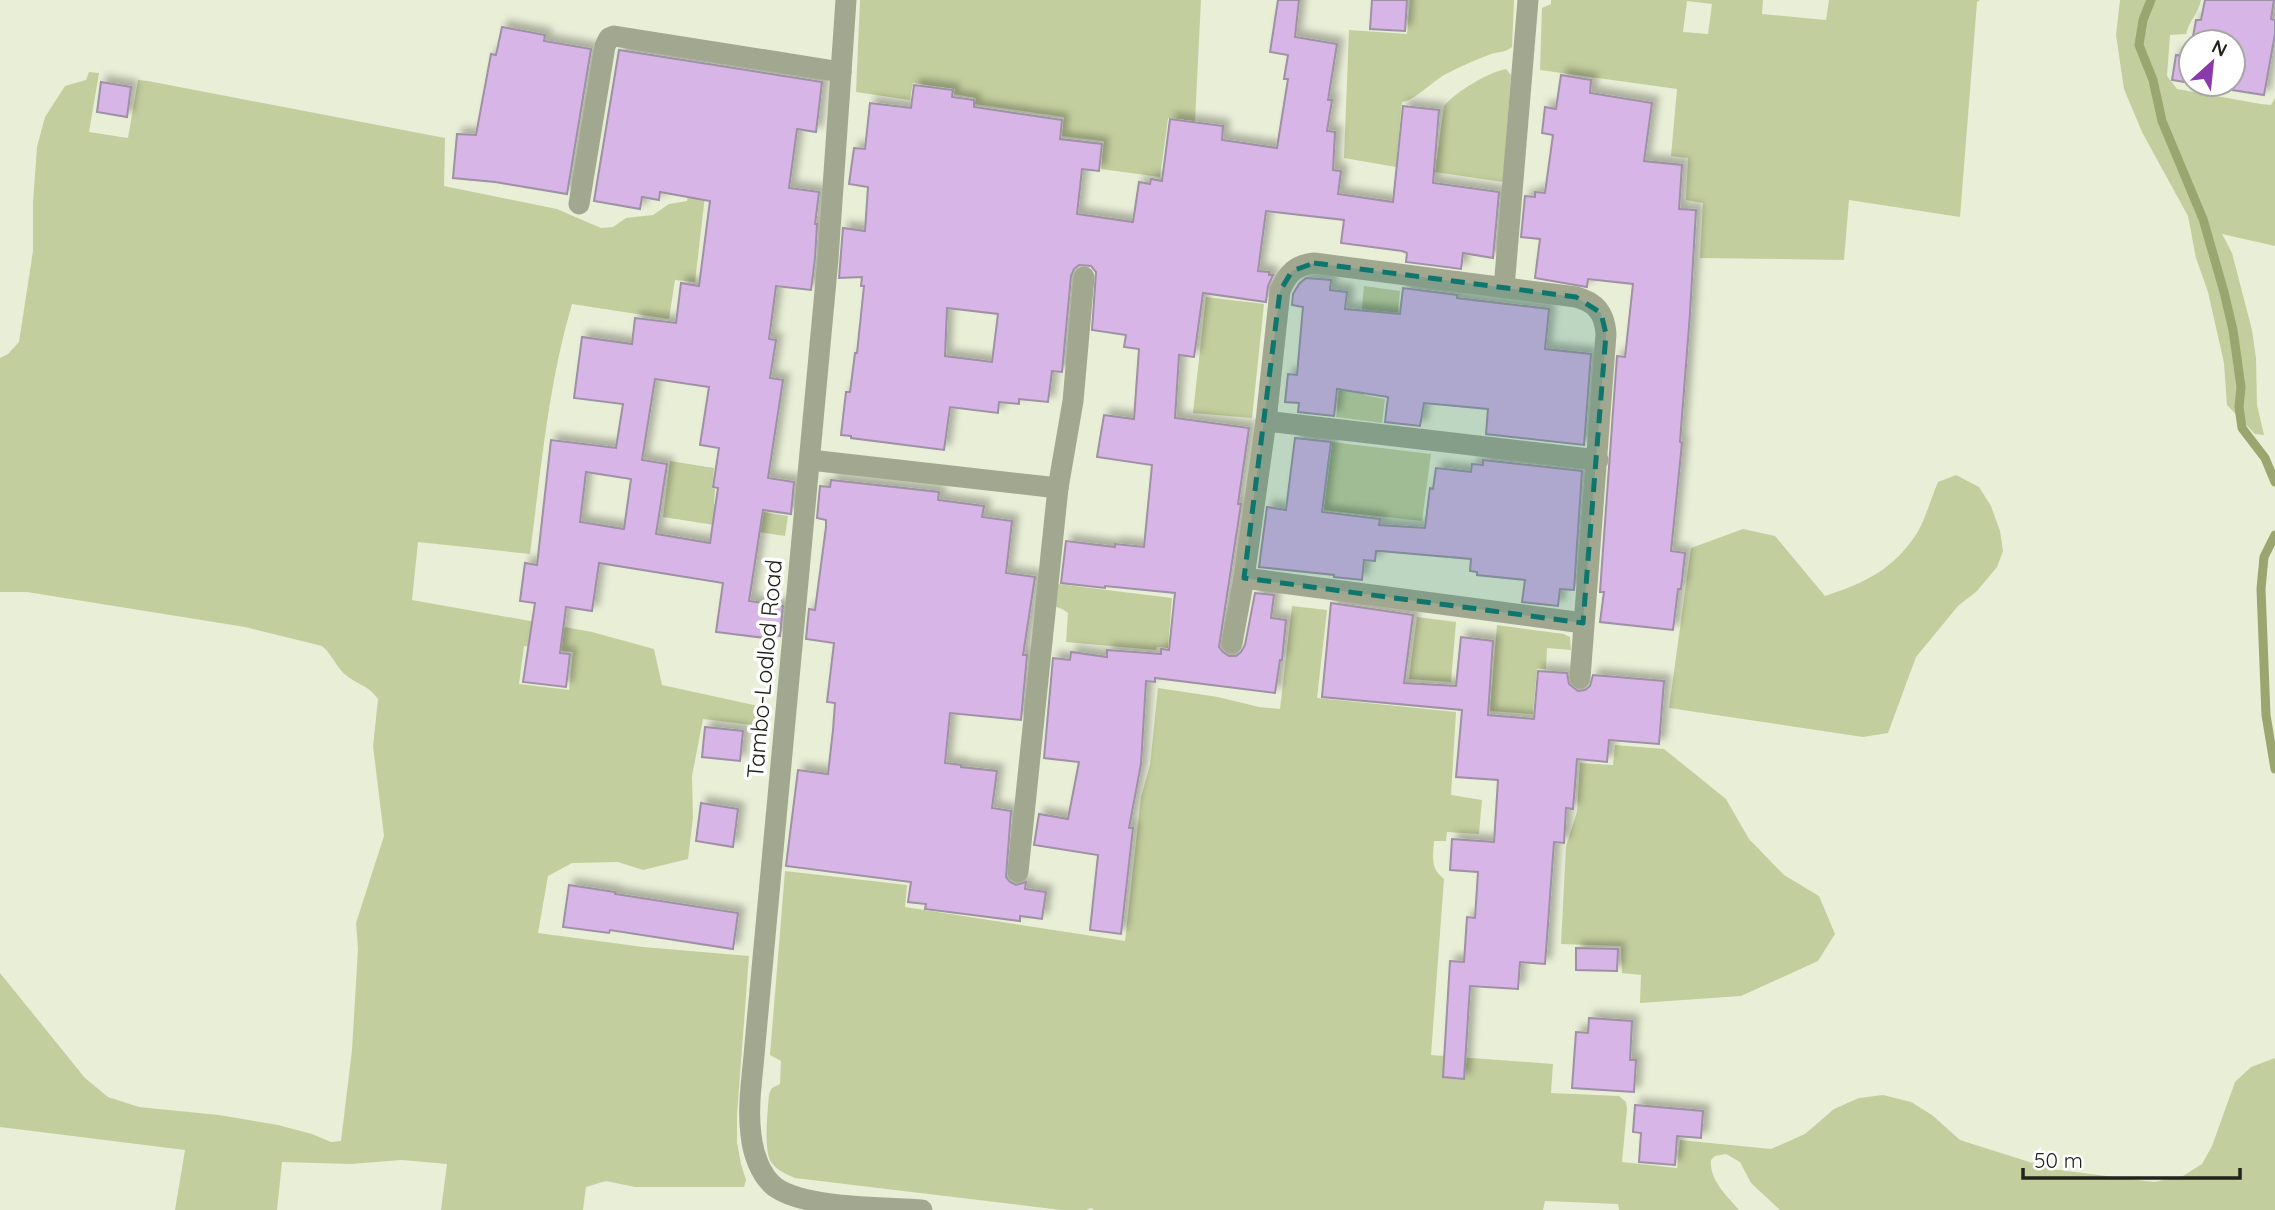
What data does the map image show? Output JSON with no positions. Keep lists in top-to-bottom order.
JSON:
{
  "streets": {
    "street": ["Tambo-Lodlod Road"]
  },
  "scale_bar": "50 m",
  "north": "top right"
}
